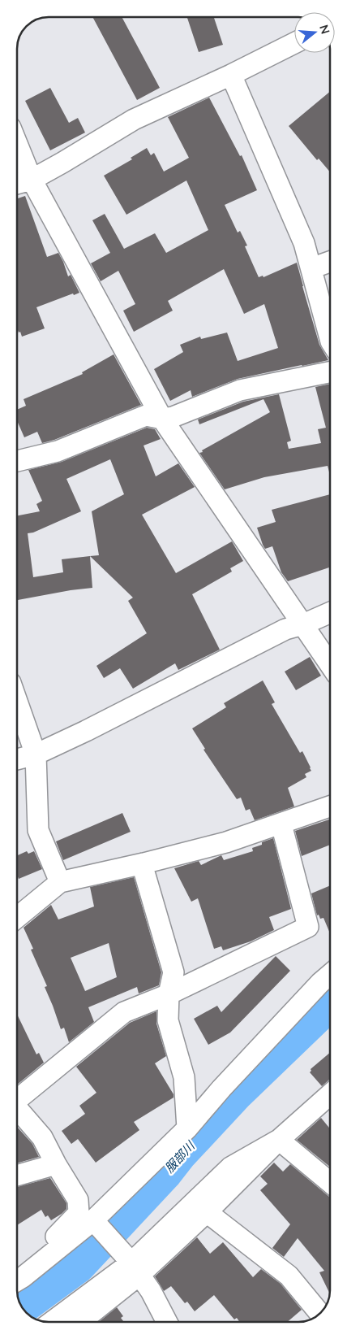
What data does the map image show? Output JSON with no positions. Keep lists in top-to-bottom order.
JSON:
{
  "water": ["服部川"],
  "north": "right"
}
